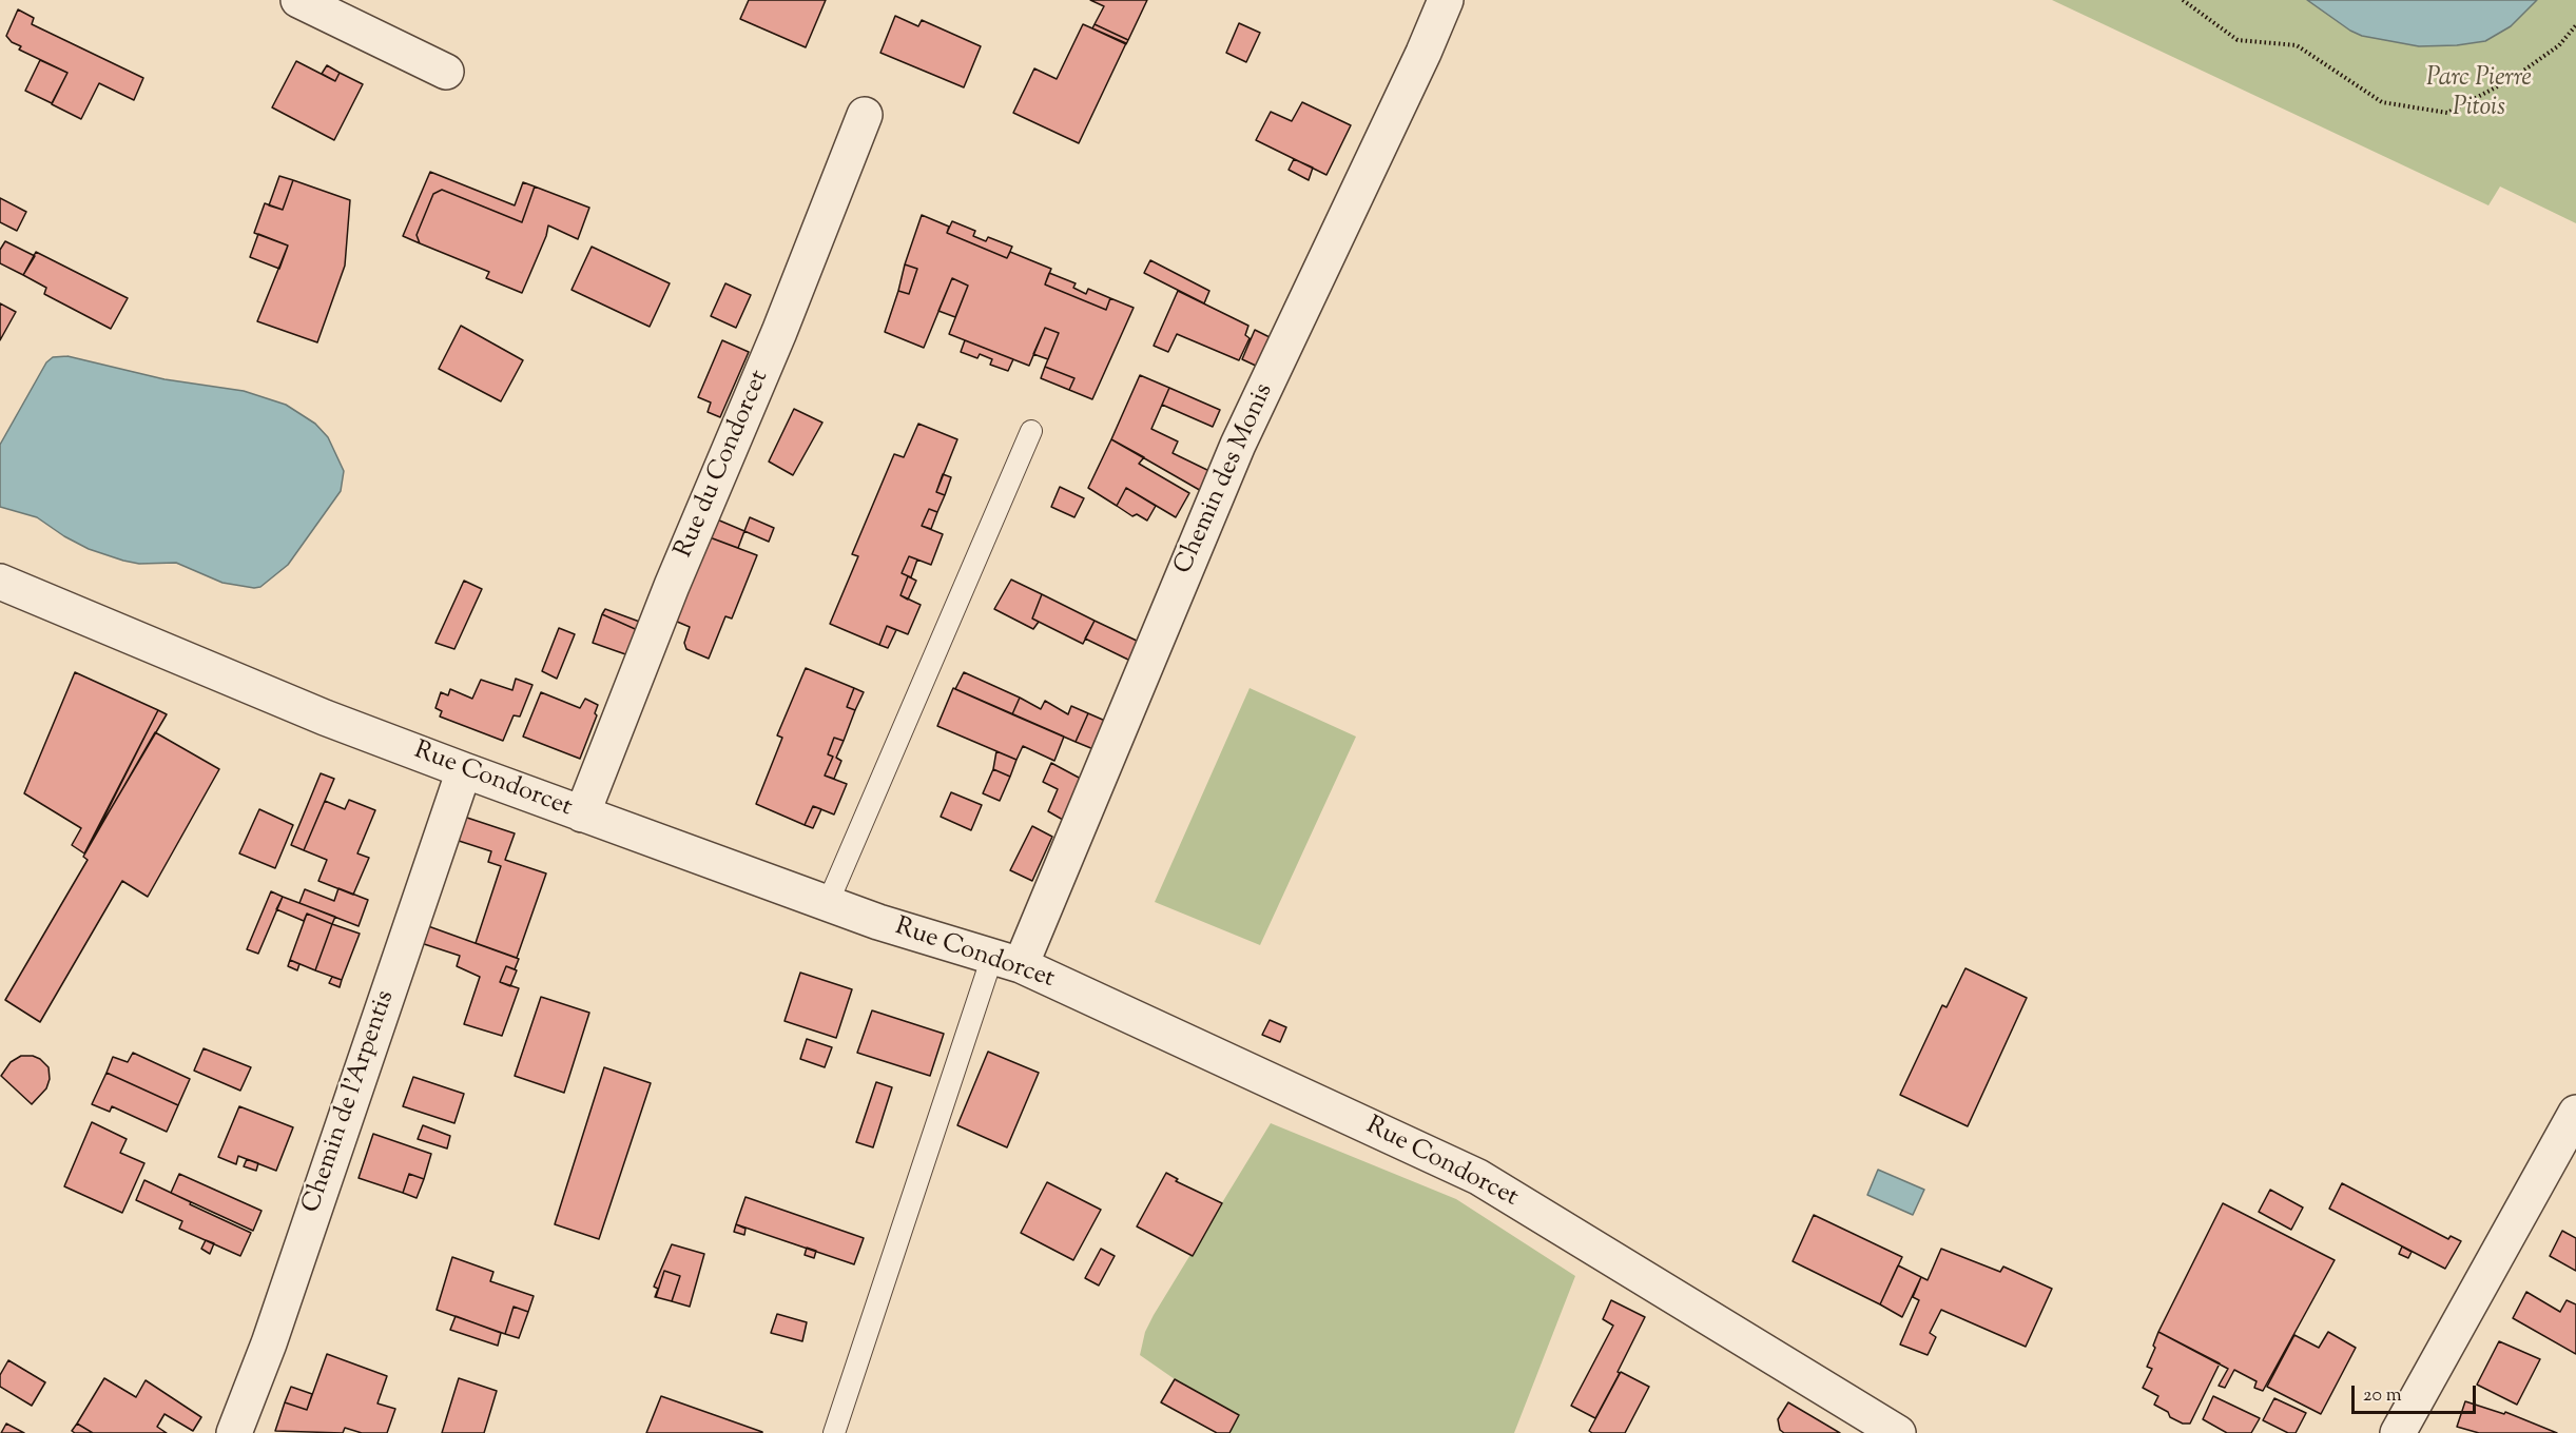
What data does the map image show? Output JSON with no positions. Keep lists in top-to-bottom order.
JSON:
{
  "streets": {
    "street": [
      "Rue du Condorcet",
      "Chemin des Monis",
      "Rue Condorcet",
      "Chemin de l'Arpentis"
    ]
  },
  "crossings": [
    ["Rue du Condorcet", "Rue Condorcet"],
    ["Chemin des Monis", "Rue Condorcet"],
    ["Rue Condorcet", "Chemin de l'Arpentis"]
  ],
  "parks": ["Parc Pierre Pitois"],
  "scale_bar": "20 m"
}
